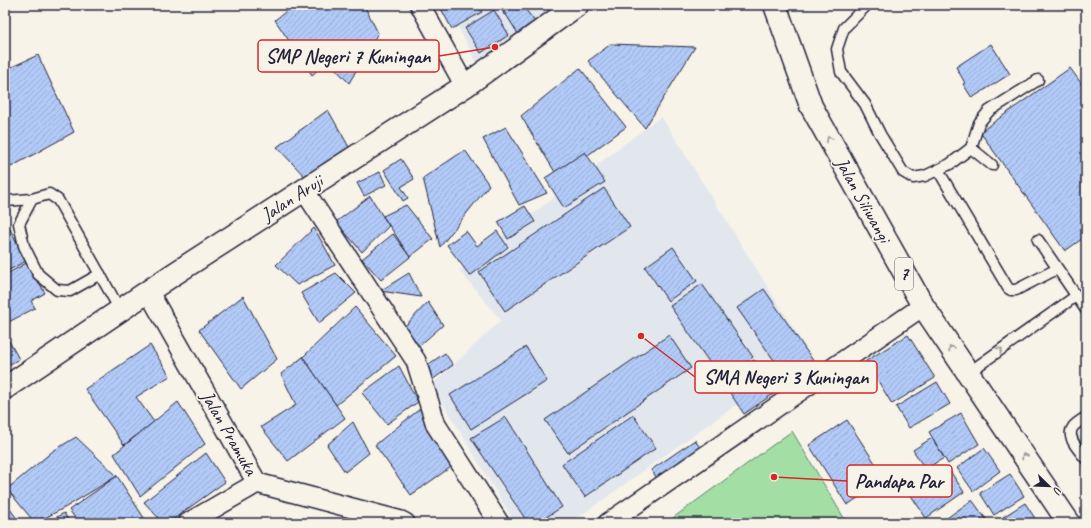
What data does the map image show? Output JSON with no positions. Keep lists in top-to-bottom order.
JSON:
{
  "streets": {
    "street": [
      "Jalan Aruji",
      "Jalan Siliwangi",
      "7",
      "Jalan Pramuka"
    ]
  },
  "crossings": [
    ["Jalan Aruji", "Jalan Pramuka"]
  ],
  "one_way": ["Jalan Siliwangi"],
  "places": ["SMP Negeri 7 Kuningan", "SMA Negeri 3 Kuningan", "Pandapa Par"],
  "north": "bottom right"
}
